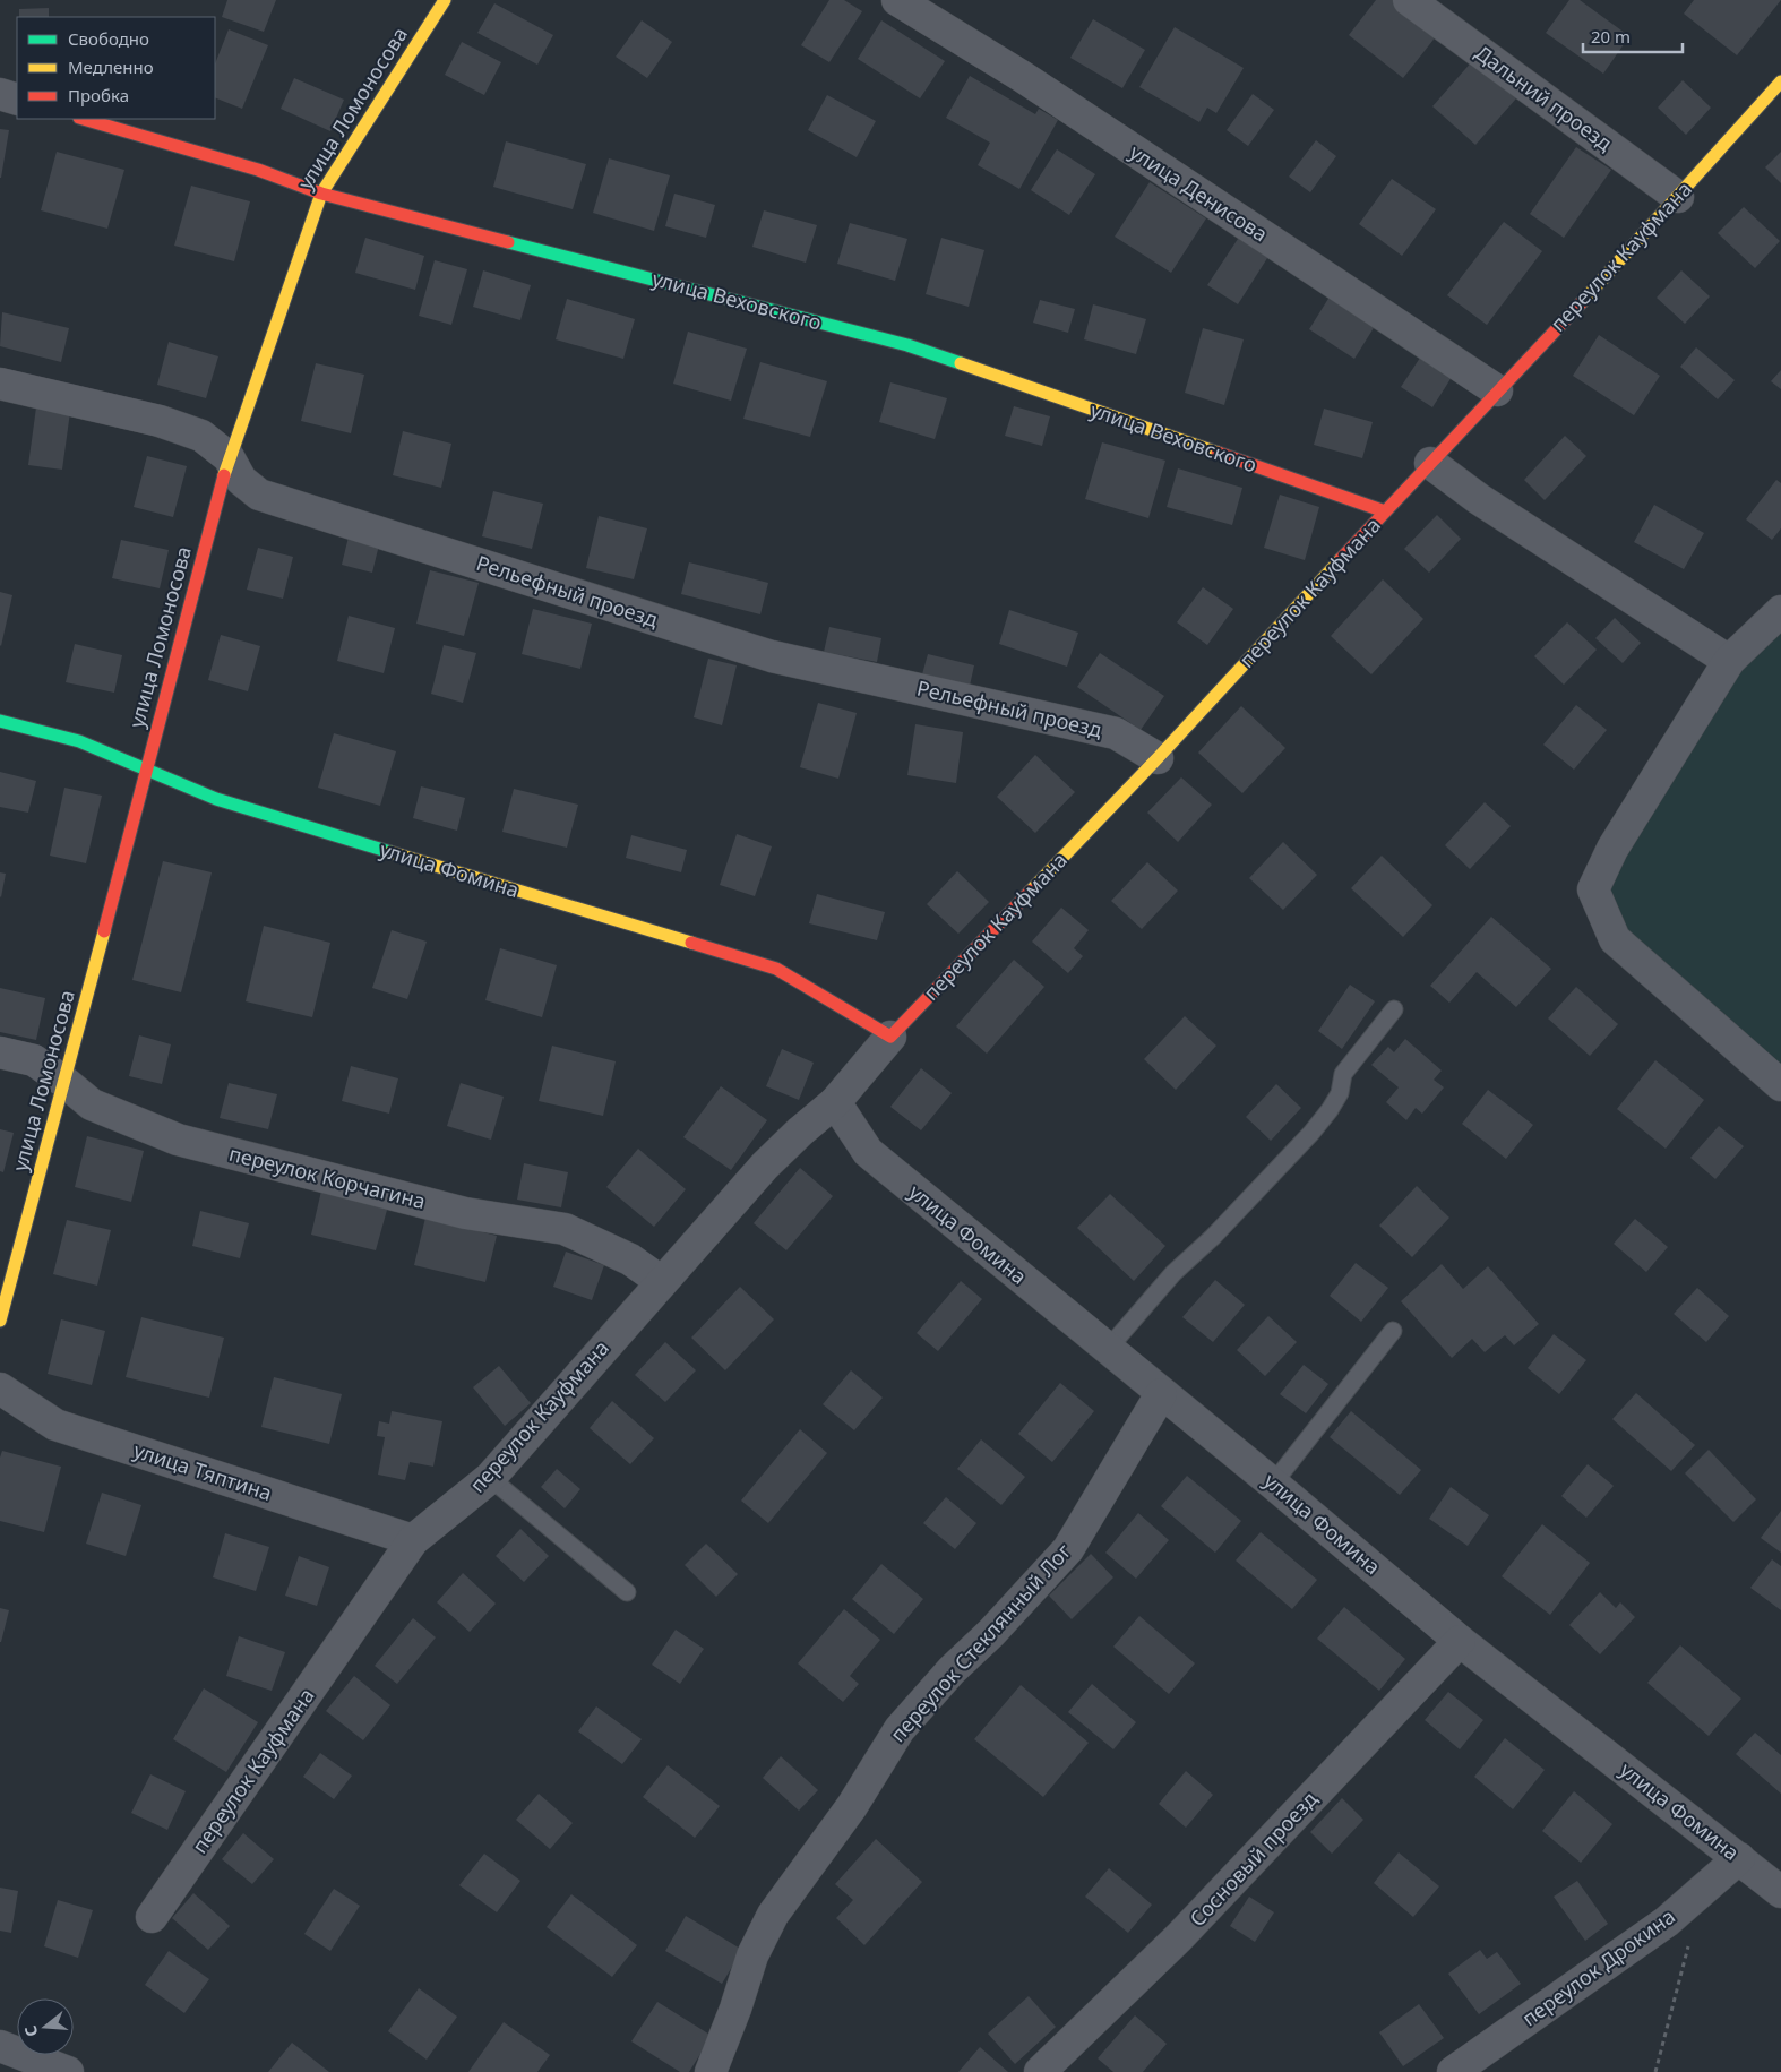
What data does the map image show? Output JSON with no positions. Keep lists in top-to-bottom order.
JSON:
{
  "streets": {
    "street": [
      "Дальний проезд",
      "улица Ломоносова",
      "улица Денисова",
      "переулок Кауфмана",
      "улица Веховского",
      "Рельефный проезд",
      "улица Фомина",
      "переулок Корчагина",
      "улица Тяптина",
      "переулок Стеклянный Лог",
      "Сосновый проезд",
      "переулок Дрокина"
    ]
  },
  "crossings": [
    ["Дальний проезд", "переулок Кауфмана"],
    ["улица Ломоносова", "улица Веховского"],
    ["улица Ломоносова", "Рельефный проезд"],
    ["улица Ломоносова", "улица Фомина"],
    ["улица Ломоносова", "переулок Корчагина"],
    ["улица Денисова", "переулок Кауфмана"],
    ["переулок Кауфмана", "улица Веховского"],
    ["переулок Кауфмана", "Рельефный проезд"],
    ["переулок Кауфмана", "улица Фомина"],
    ["переулок Кауфмана", "переулок Корчагина"],
    ["переулок Кауфмана", "улица Тяптина"],
    ["улица Фомина", "переулок Стеклянный Лог"],
    ["улица Фомина", "Сосновый проезд"],
    ["улица Фомина", "переулок Дрокина"]
  ],
  "legend": ["Свободно", "Медленно", "Пробка"],
  "scale_bar": "20 m",
  "north": "left"
}
